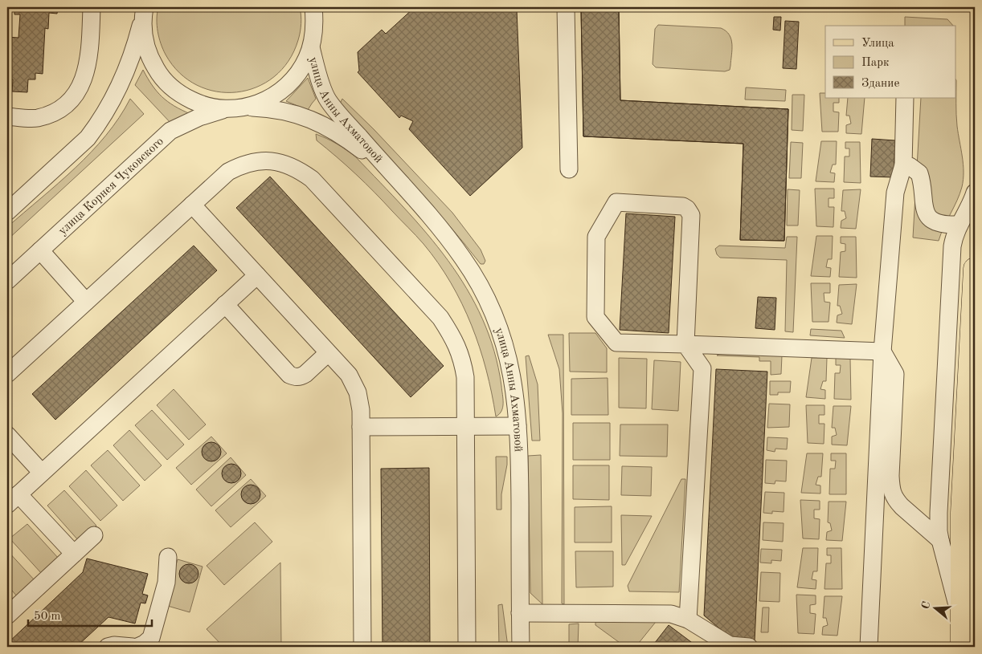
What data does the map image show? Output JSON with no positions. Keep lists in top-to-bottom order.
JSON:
{
  "streets": {
    "street": ["улица Анны Ахматовой", "улица Корнея Чуковского"]
  },
  "crossings": [
    ["улица Анны Ахматовой", "улица Корнея Чуковского"]
  ],
  "legend": ["Улица", "Парк", "Здание"],
  "scale_bar": "50 m",
  "north": "left"
}
